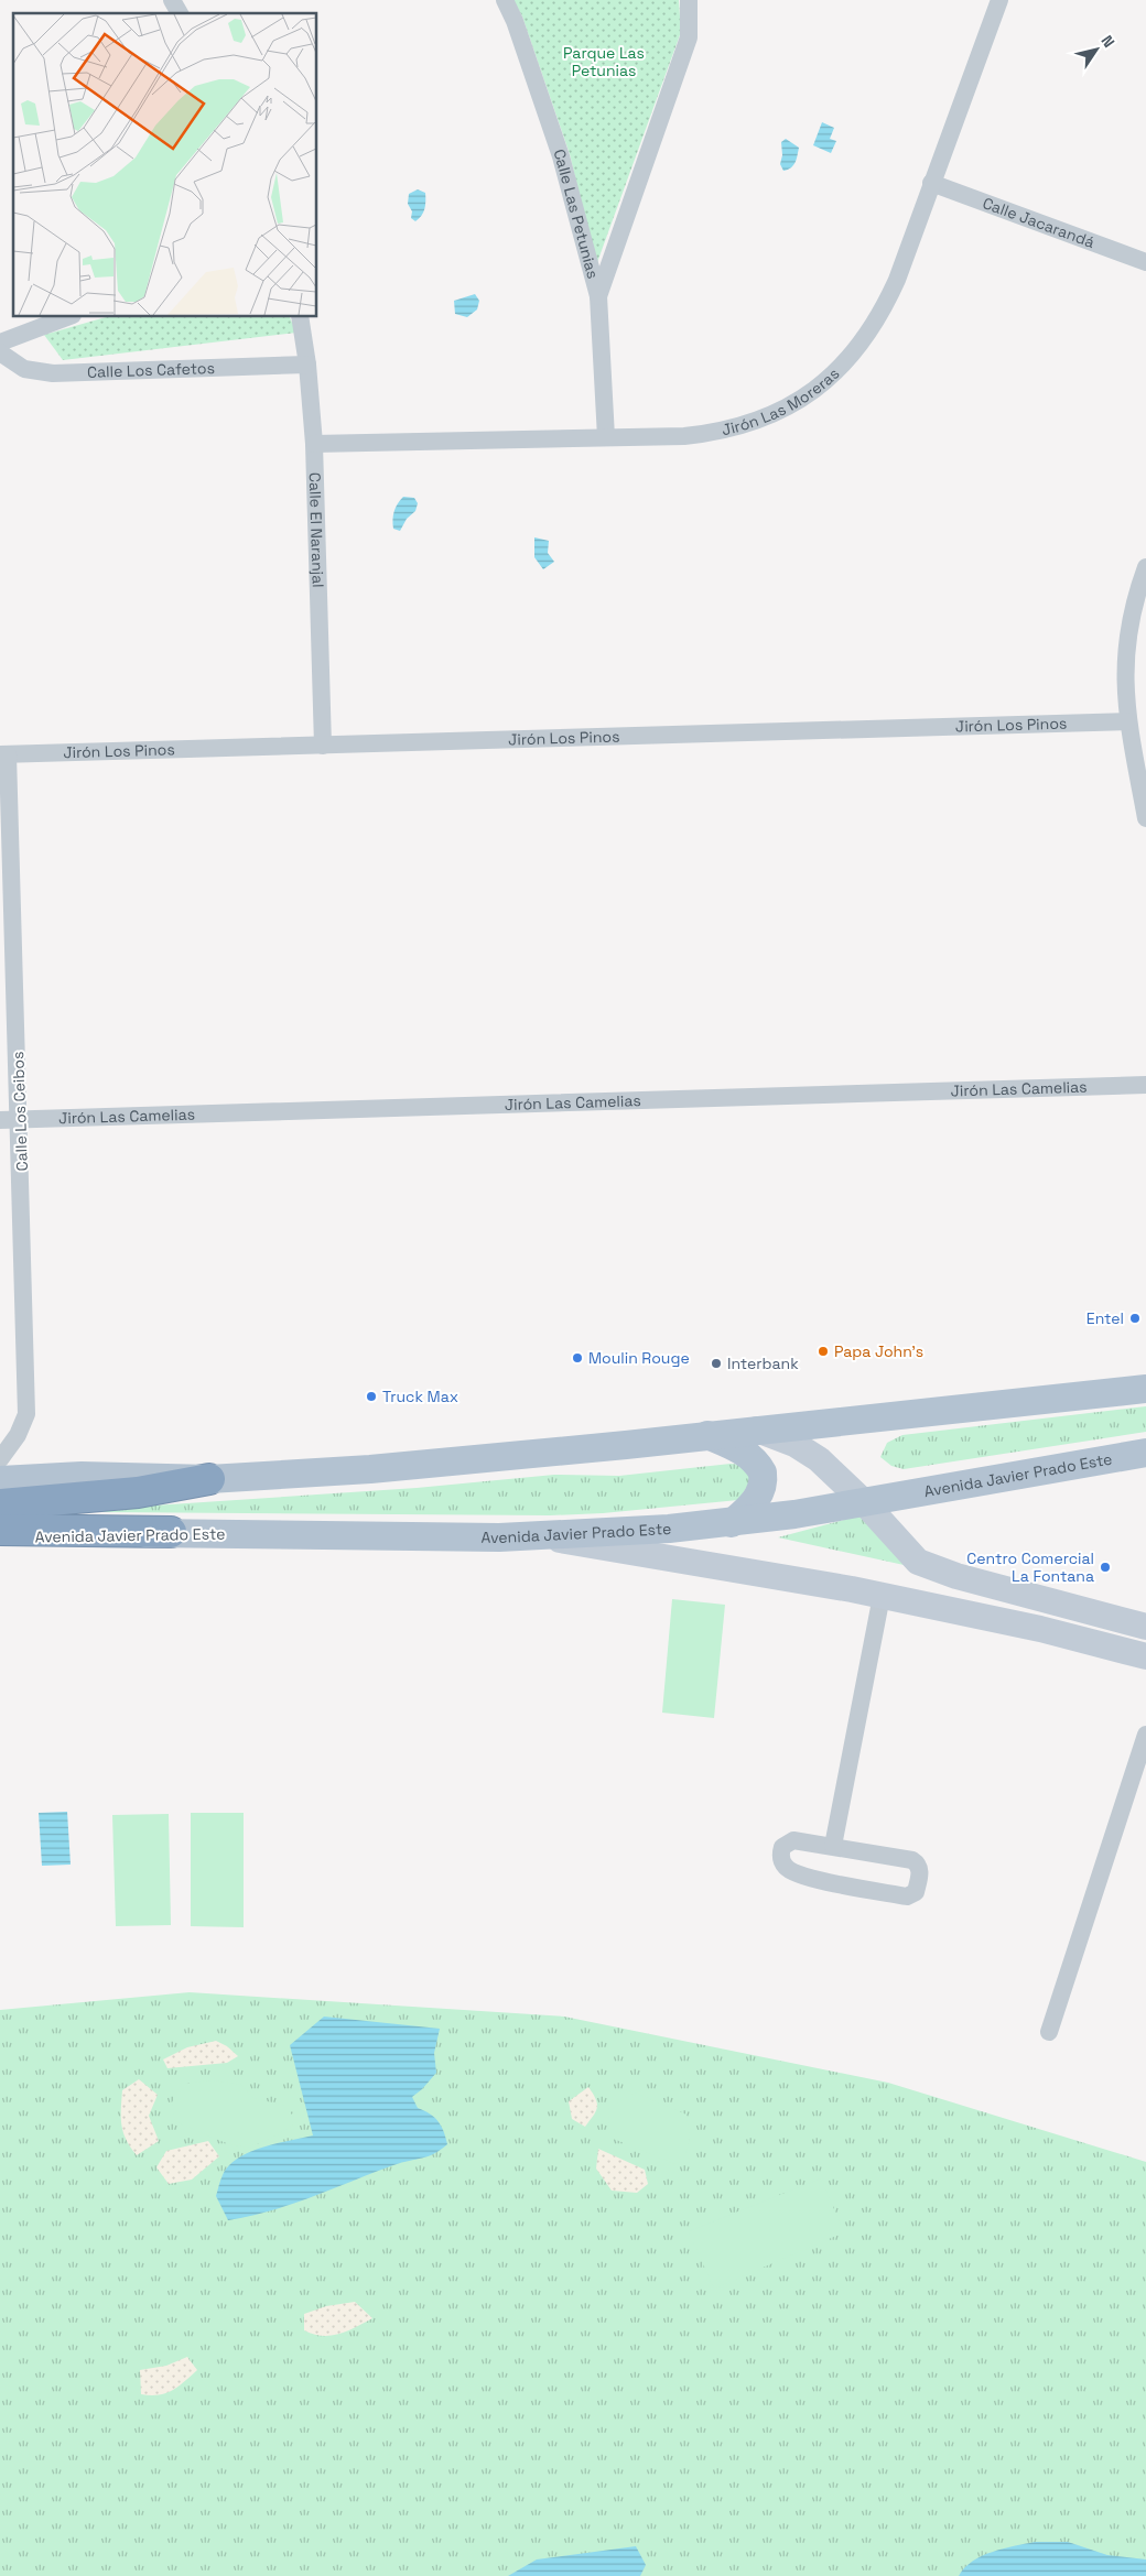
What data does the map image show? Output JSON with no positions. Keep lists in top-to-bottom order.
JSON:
{
  "streets": {
    "main road": ["Avenida Javier Prado Este"],
    "street": [
      "Calle Las Petunias",
      "Calle Jacarandá",
      "Calle Los Cafetos",
      "Jirón Las Moreras",
      "Calle El Naranjal",
      "Jirón Los Pinos",
      "Jirón Las Camelias",
      "Calle Los Ceibos"
    ]
  },
  "crossings": [
    ["Calle Las Petunias", "Jirón Las Moreras"],
    ["Calle Jacarandá", "Jirón Las Moreras"],
    ["Calle Los Cafetos", "Calle El Naranjal"],
    ["Jirón Las Moreras", "Calle El Naranjal"],
    ["Calle El Naranjal", "Jirón Los Pinos"],
    ["Jirón Los Pinos", "Calle Los Ceibos"],
    ["Jirón Las Camelias", "Calle Los Ceibos"]
  ],
  "parks": ["Parque Las Petunias"],
  "places": [
    "Entel",
    "Papa John's",
    "Moulin Rouge",
    "Interbank",
    "Truck Max",
    "Centro Comercial La Fontana"
  ],
  "north": "top right"
}
